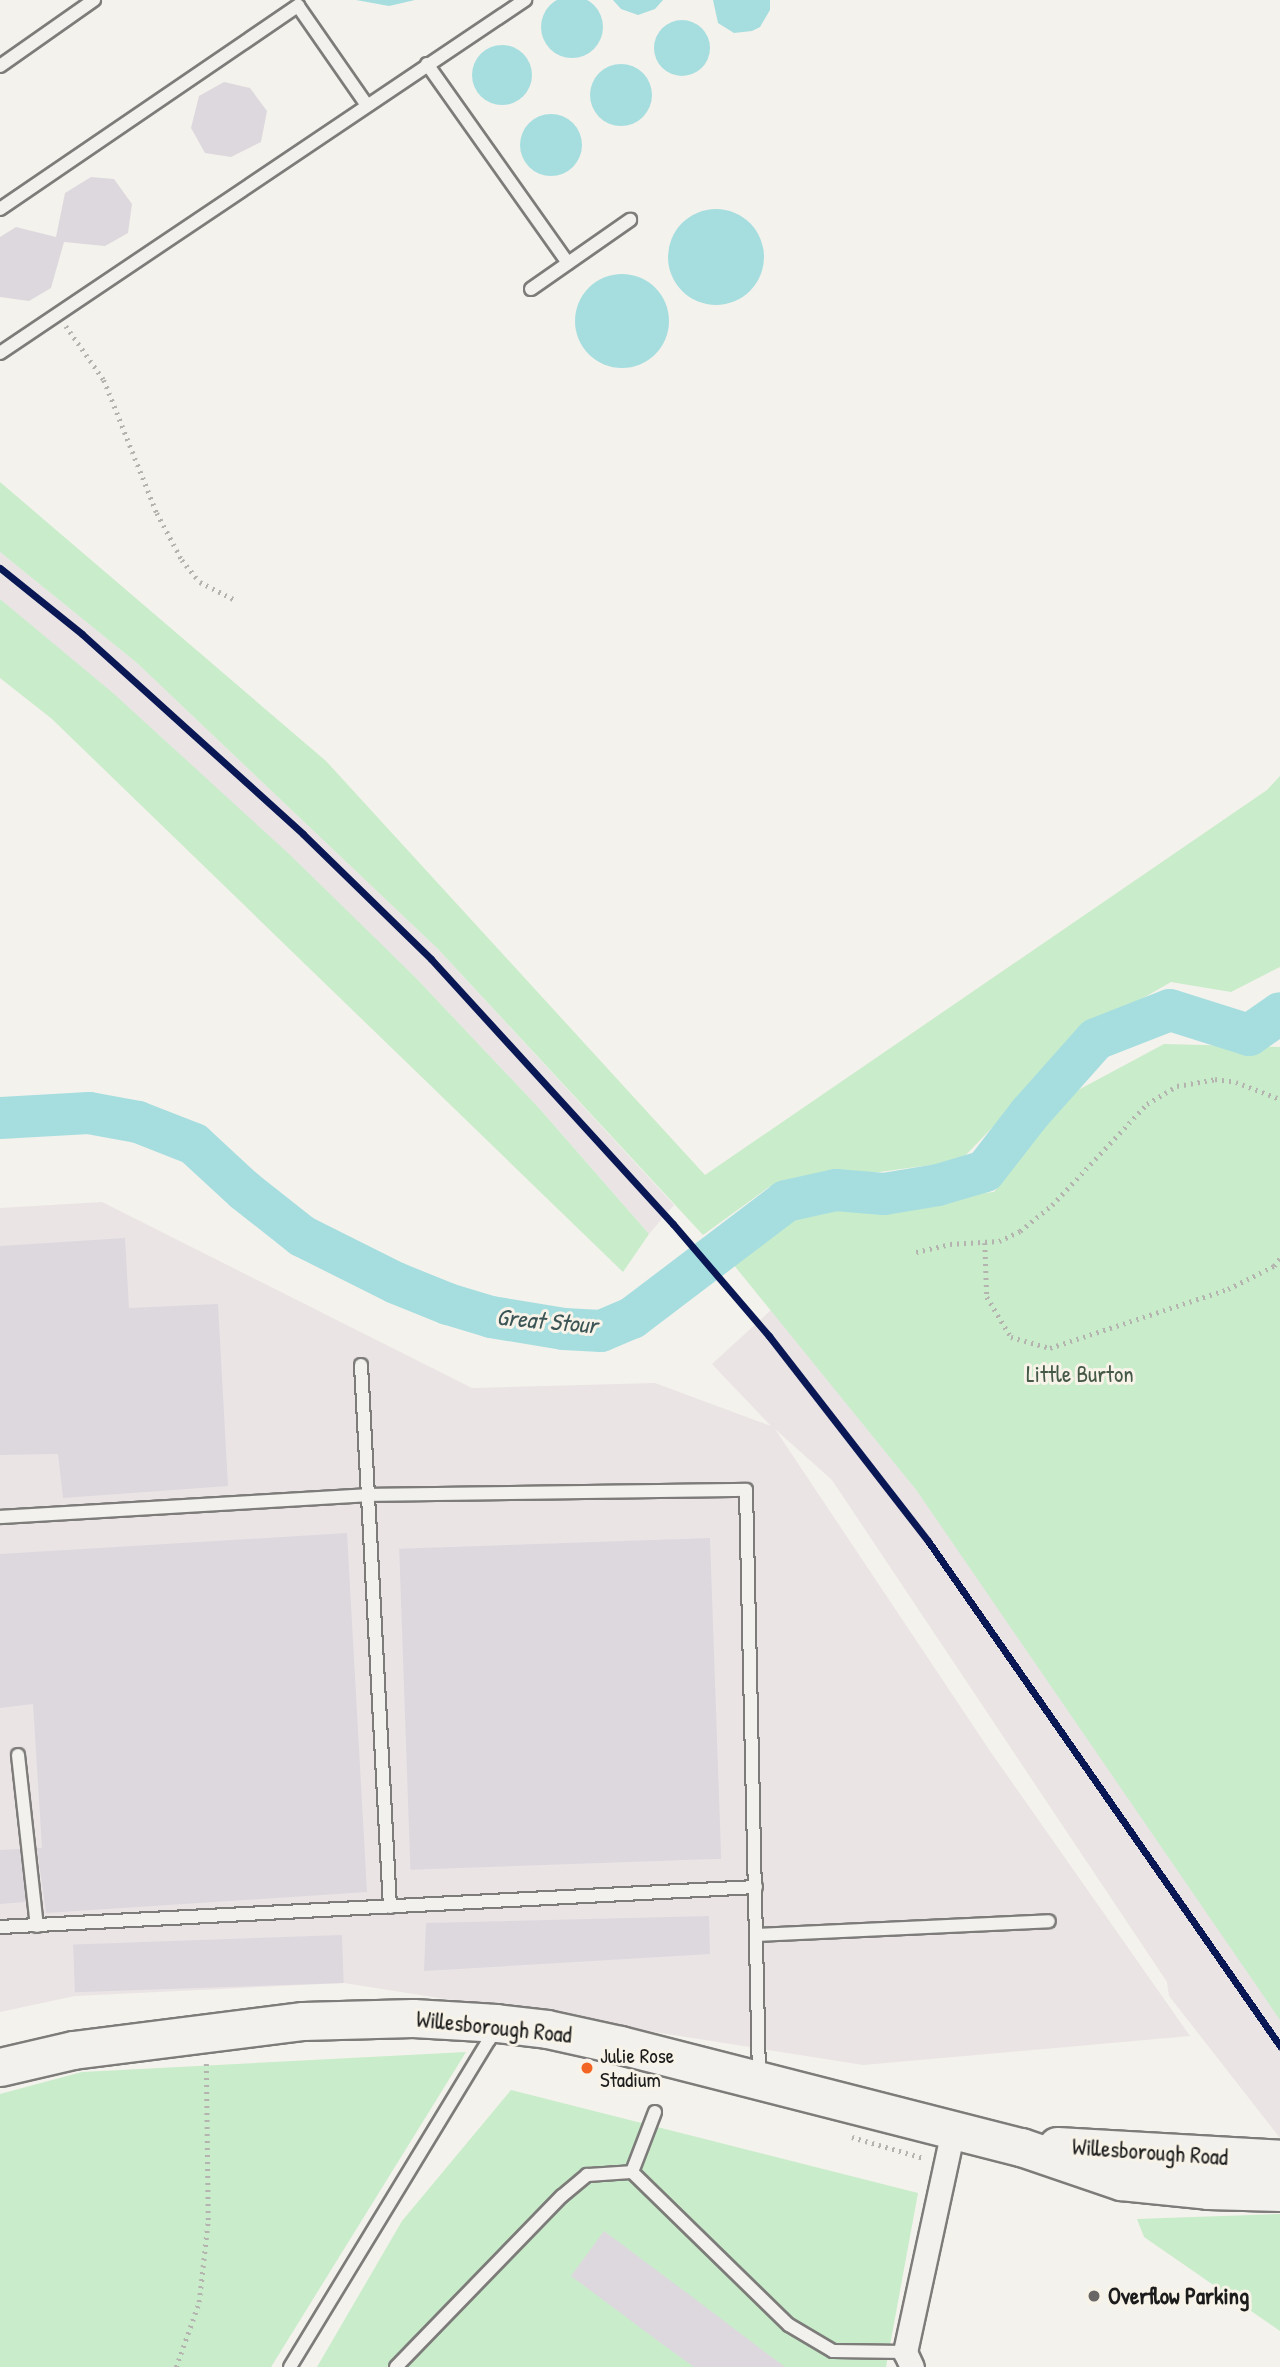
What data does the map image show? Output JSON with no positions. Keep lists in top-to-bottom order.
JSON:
{
  "streets": {
    "main road": ["Willesborough Road"]
  },
  "water": ["Great Stour"],
  "parks": ["Little Burton"],
  "places": ["Julie Rose Stadium", "Overflow Parking"]
}
